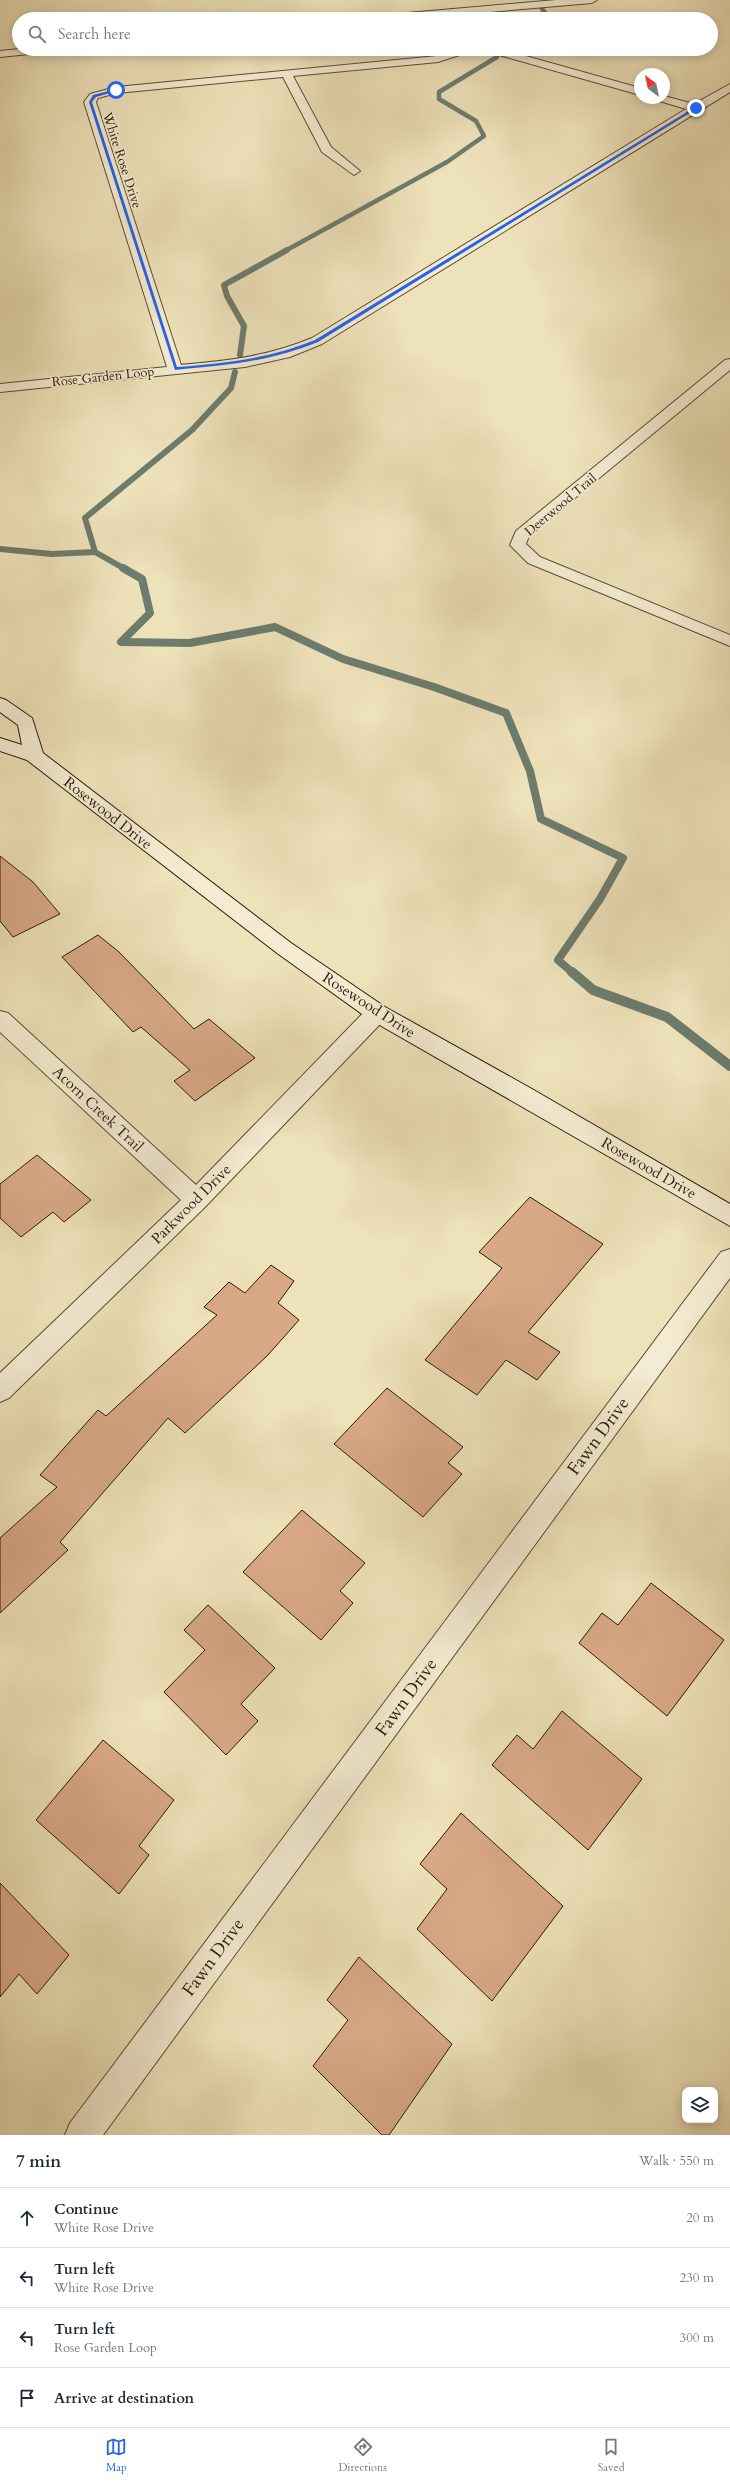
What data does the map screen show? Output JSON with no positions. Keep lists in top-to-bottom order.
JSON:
{
  "streets": {
    "street": [
      "White Rose Drive",
      "Rose Garden Loop",
      "Deerwood Trail",
      "Rosewood Drive",
      "Acorn Creek Trail",
      "Parkwood Drive",
      "Fawn Drive"
    ]
  },
  "crossings": [
    ["White Rose Drive", "Rose Garden Loop"],
    ["Rosewood Drive", "Parkwood Drive"],
    ["Acorn Creek Trail", "Parkwood Drive"]
  ],
  "north": "top left",
  "page": {
    "search": "Search here",
    "heading": ["7 min", "Walk · 550 m"],
    "list": [
      ["Continue", "White Rose Drive", "20 m"],
      ["Turn left", "White Rose Drive", "230 m"],
      ["Turn left", "Rose Garden Loop", "300 m"],
      "Arrive at destination"
    ],
    "nav": ["Map", "Directions", "Saved"]
  }
}
